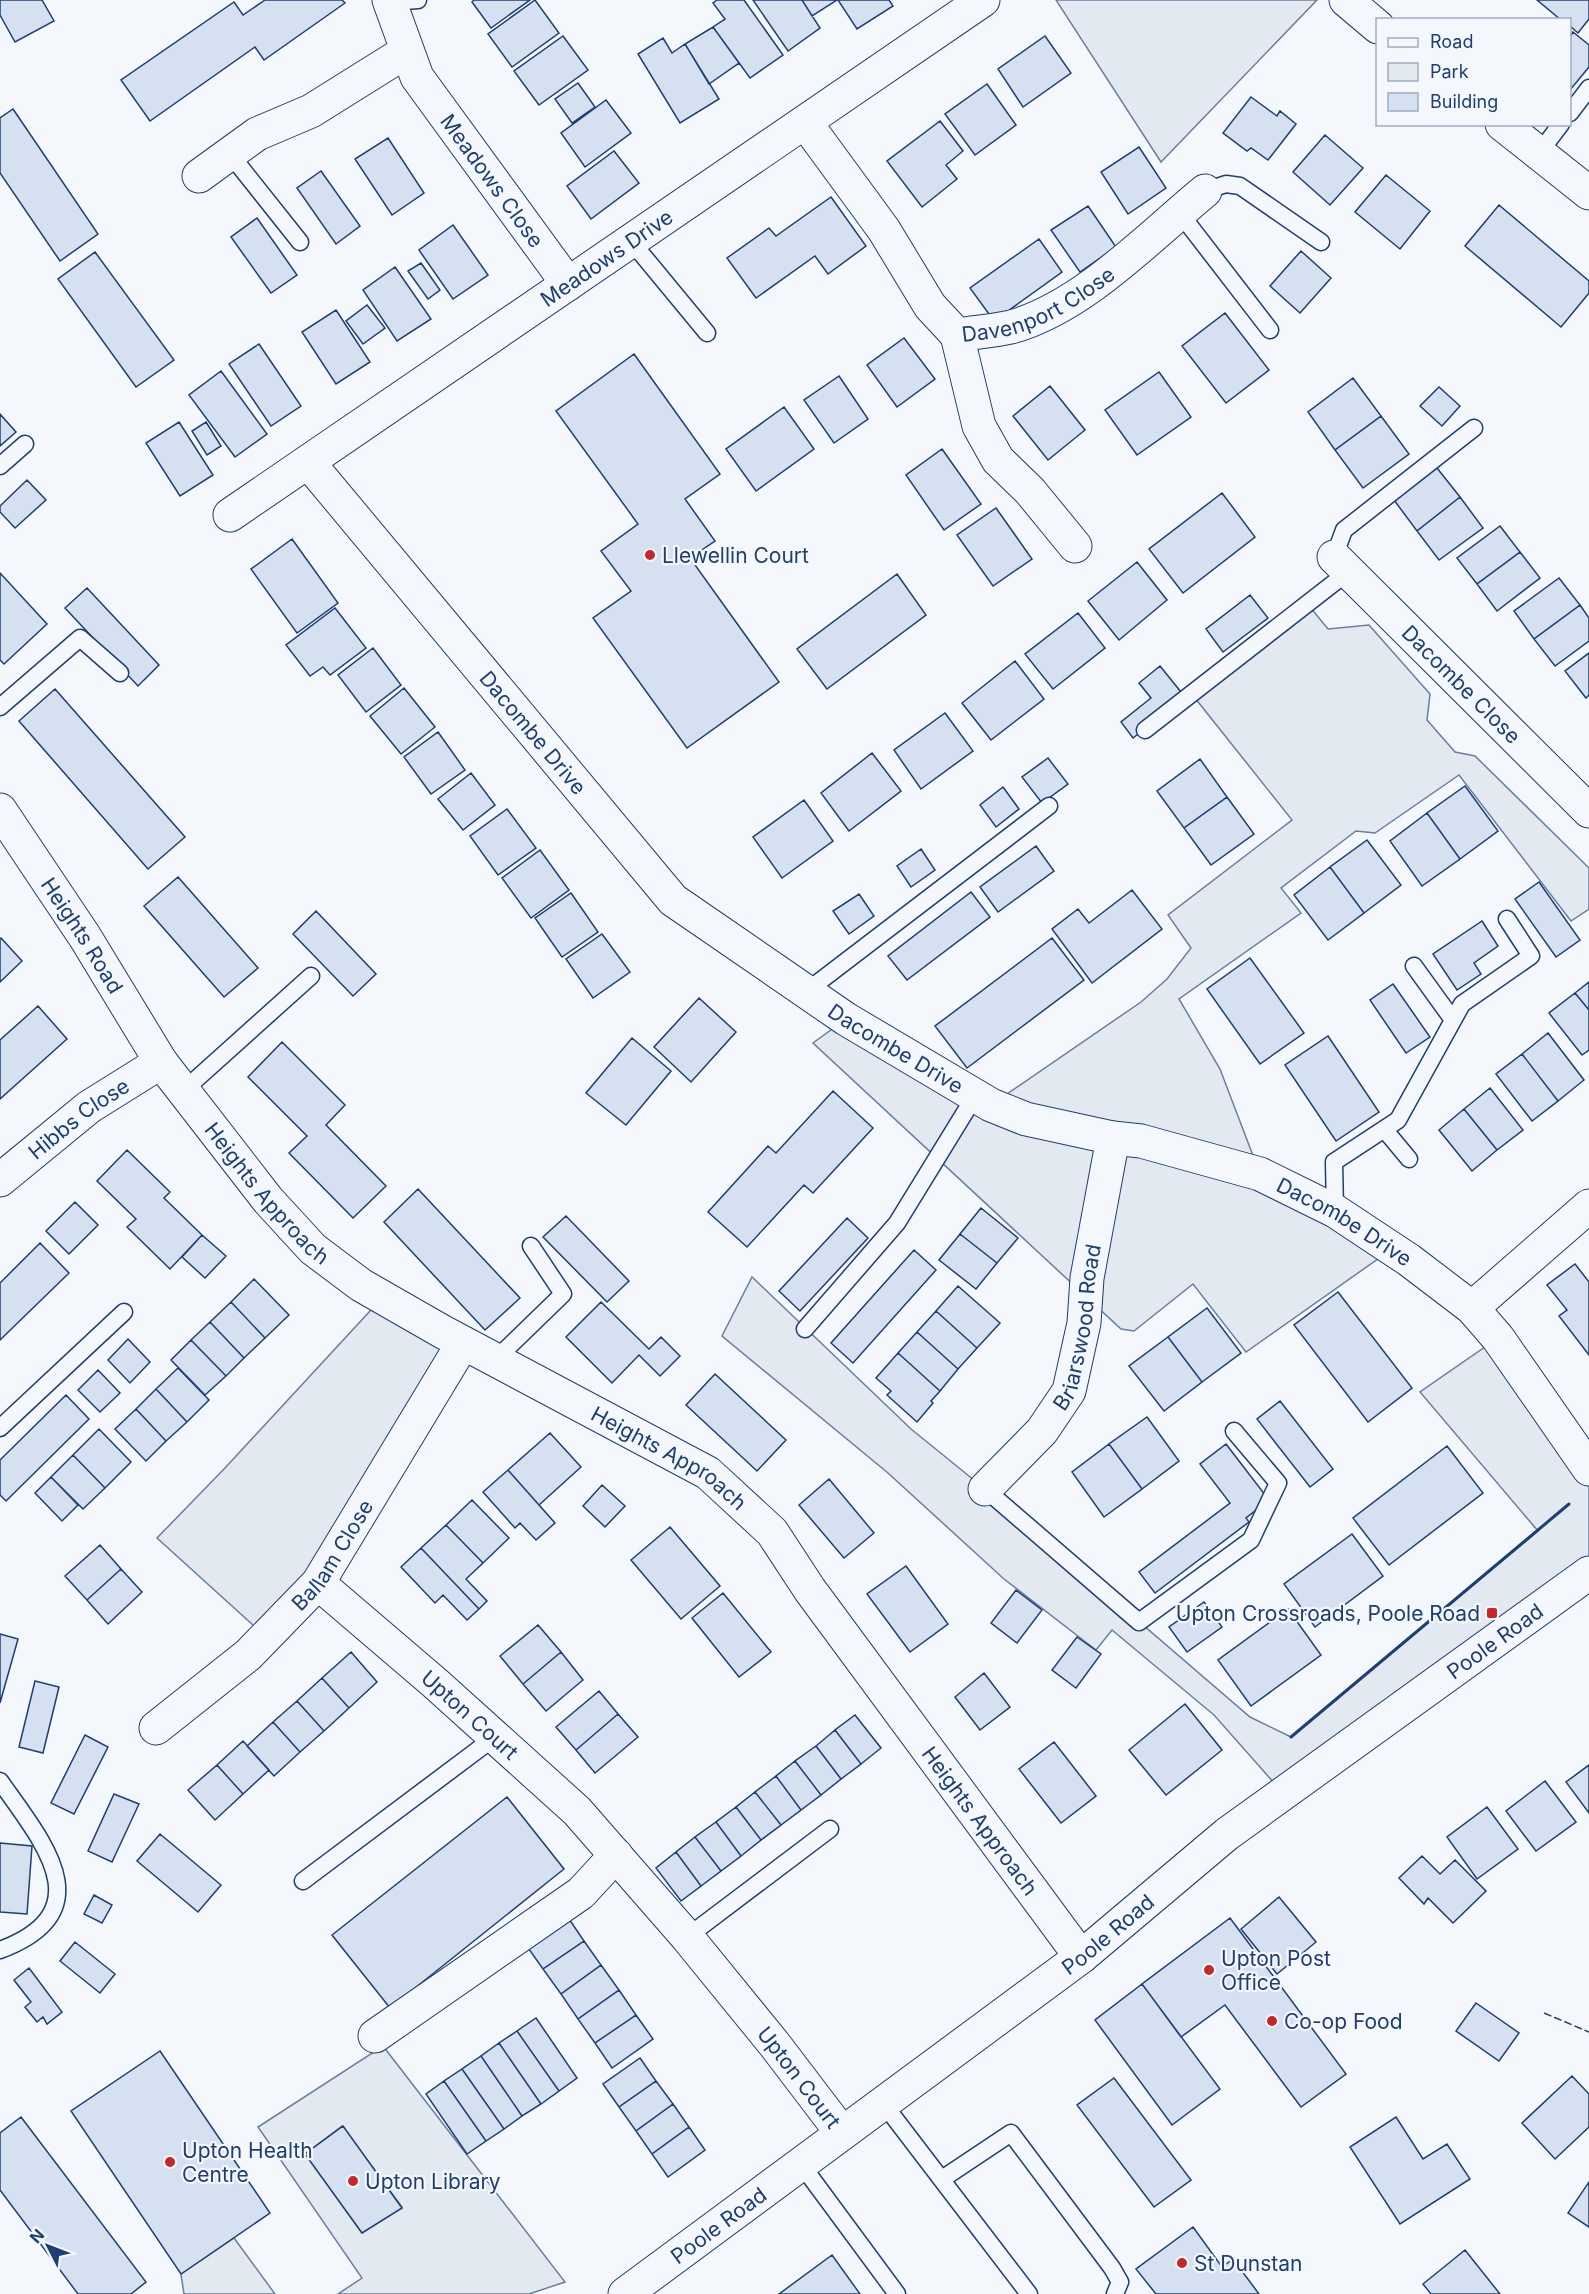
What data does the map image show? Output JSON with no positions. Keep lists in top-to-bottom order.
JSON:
{
  "streets": {
    "street": [
      "Meadows Close",
      "Meadows Drive",
      "Davenport Close",
      "Dacombe Close",
      "Dacombe Drive",
      "Heights Road",
      "Hibbs Close",
      "Heights Approach",
      "Briarswood Road",
      "Ballam Close",
      "Poole Road",
      "Upton Court"
    ]
  },
  "crossings": [
    ["Meadows Close", "Meadows Drive"],
    ["Meadows Drive", "Davenport Close"],
    ["Meadows Drive", "Dacombe Drive"],
    ["Dacombe Drive", "Briarswood Road"],
    ["Heights Road", "Hibbs Close"],
    ["Heights Road", "Heights Approach"],
    ["Hibbs Close", "Heights Approach"],
    ["Heights Approach", "Ballam Close"],
    ["Heights Approach", "Poole Road"],
    ["Ballam Close", "Upton Court"],
    ["Poole Road", "Upton Court"]
  ],
  "places": {
    "other": [
      "Llewellin Court",
      "Upton Post Office",
      "Co-op Food",
      "Upton Health Centre",
      "Upton Library",
      "St Dunstan"
    ],
    "transit": ["Upton Crossroads, Poole Road"]
  },
  "legend": ["Road", "Park", "Building"],
  "north": "top left"
}
